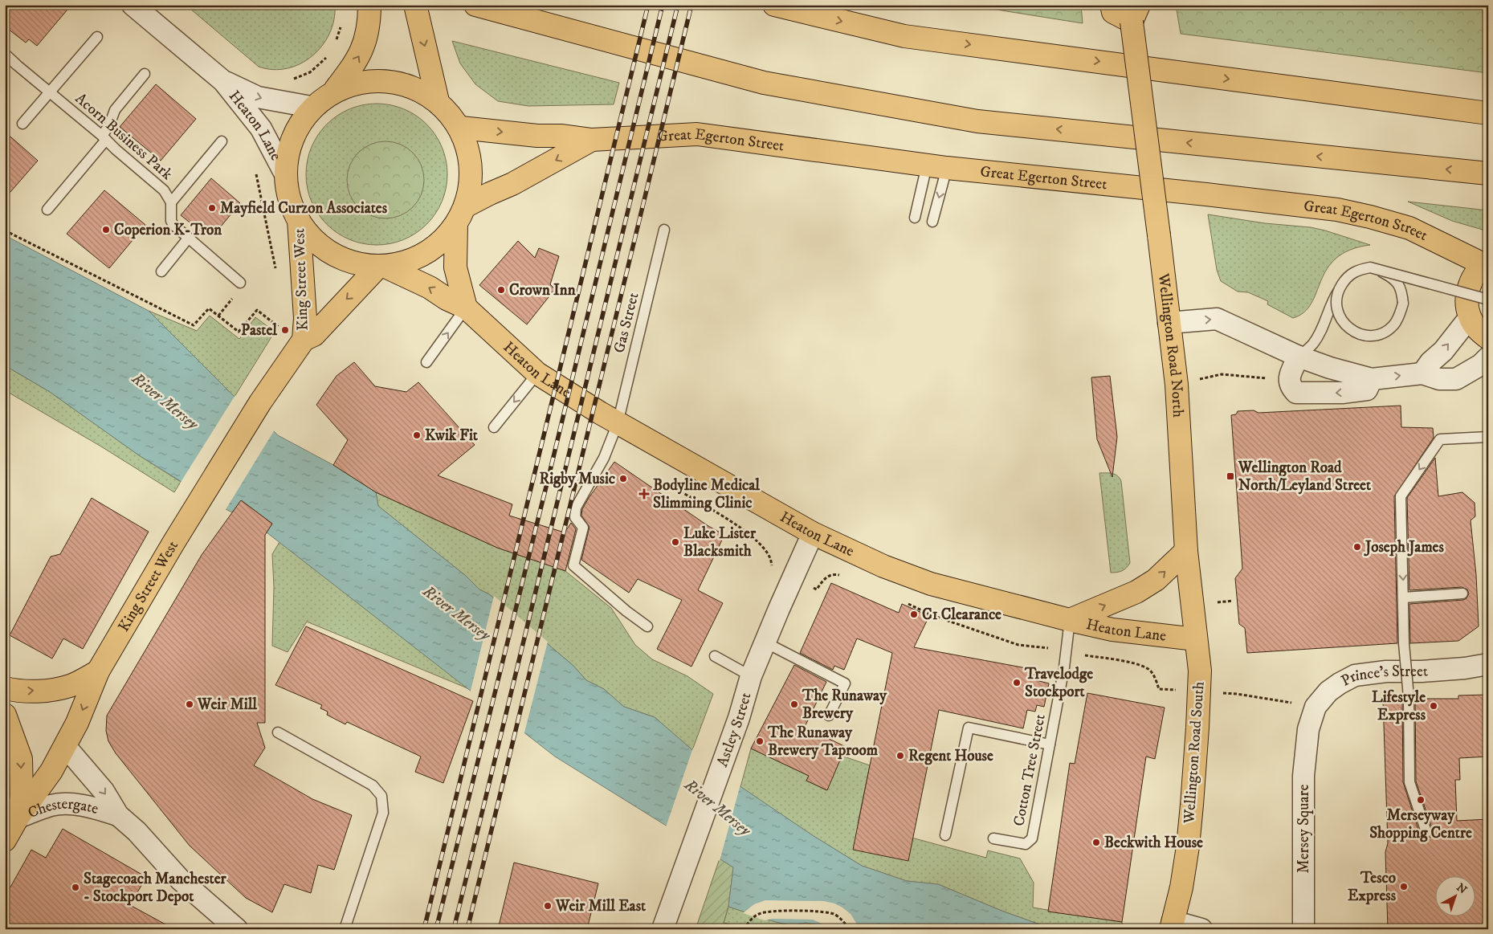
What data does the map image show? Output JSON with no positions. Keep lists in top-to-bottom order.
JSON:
{
  "streets": {
    "main road": [
      "Heaton Lane",
      "Great Egerton Street",
      "King Street West",
      "Wellington Road North",
      "Wellington Road South",
      "Chestergate"
    ],
    "street": ["Prince's Street", "Astley Street", "Mersey Square"],
    "lane": ["Acorn Business Park", "Gas Street", "Cotton Tree Street"]
  },
  "crossings": [
    ["Heaton Lane", "Great Egerton Street"],
    ["Heaton Lane", "King Street West"],
    ["Heaton Lane", "Gas Street"],
    ["Heaton Lane", "Wellington Road North"],
    ["Heaton Lane", "Astley Street"],
    ["Heaton Lane", "Cotton Tree Street"],
    ["Great Egerton Street", "King Street West"],
    ["King Street West", "Chestergate"],
    ["Wellington Road North", "Wellington Road South"],
    ["Prince's Street", "Mersey Square"]
  ],
  "one_way": ["Chestergate"],
  "water": ["River Mersey"],
  "places": {
    "other": [
      "Mayfield Curzon Associates",
      "Coperion K-Tron",
      "Crown Inn",
      "Pastel",
      "Kwik Fit",
      "Rigby Music",
      "Luke Lister Blacksmith",
      "Joseph James",
      "C1 Clearance",
      "Travelodge Stockport",
      "Weir Mill",
      "The Runaway Brewery",
      "Lifestyle Express",
      "The Runaway Brewery Taproom",
      "Regent House",
      "Merseyway Shopping Centre",
      "Beckwith House",
      "Tesco Express",
      "Stagecoach Manchester - Stockport Depot",
      "Weir Mill East"
    ],
    "transit": ["Wellington Road North/Leyland Street"],
    "health": ["Bodyline Medical Slimming Clinic"]
  },
  "north": "top right"
}
